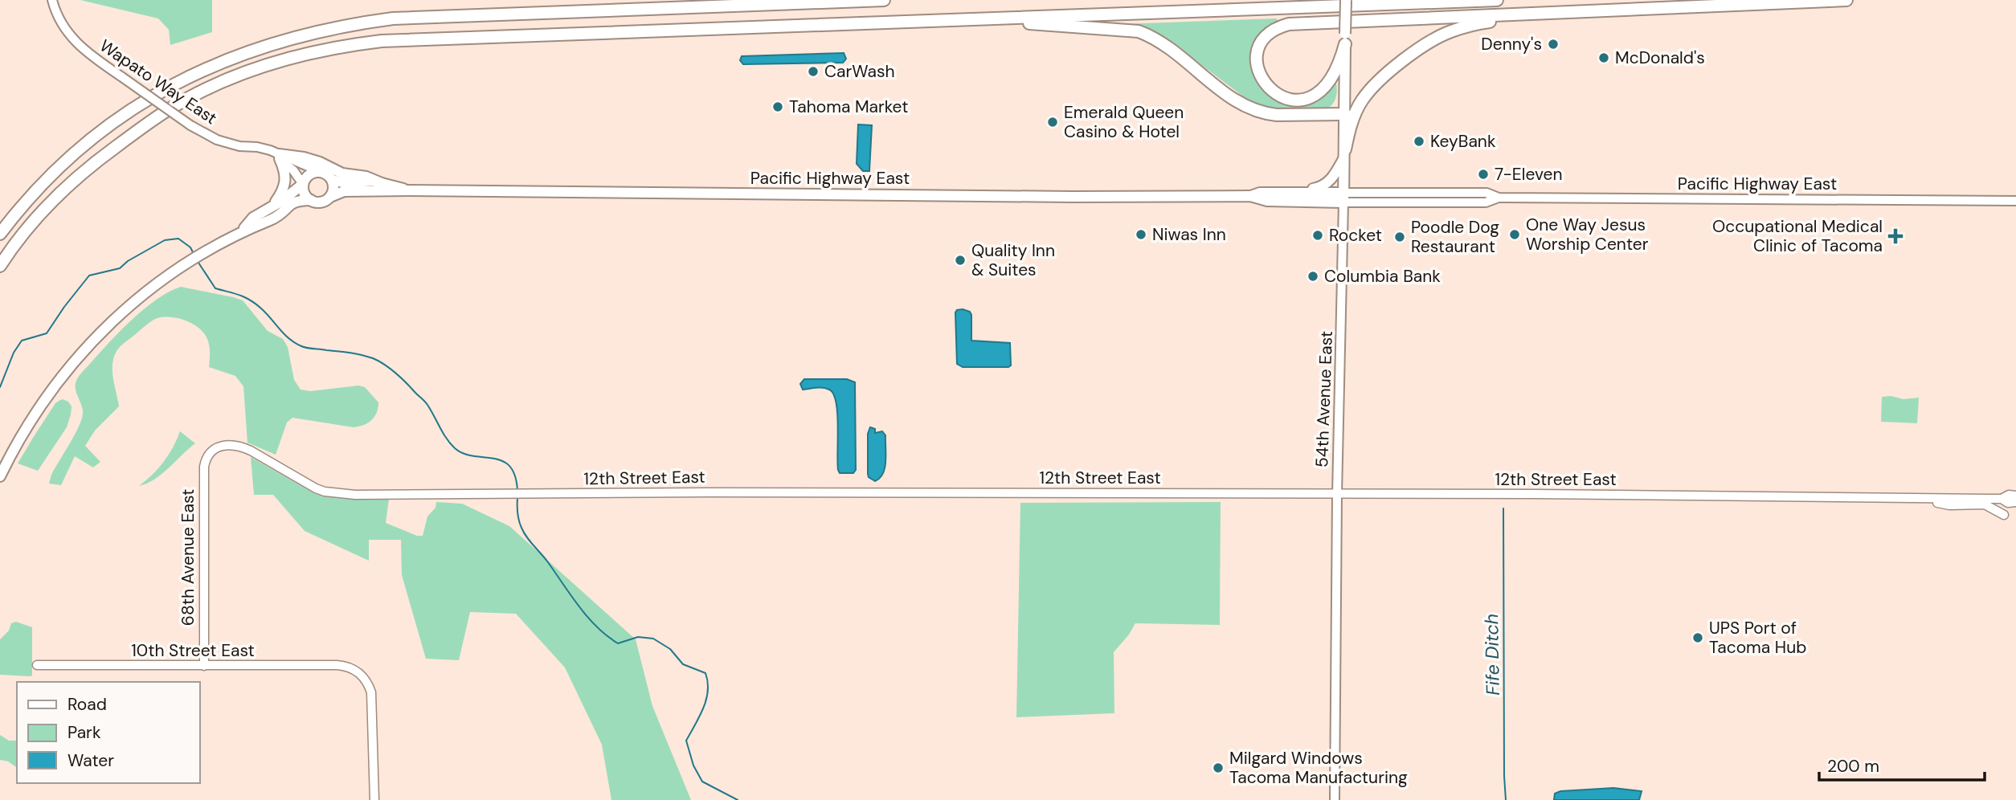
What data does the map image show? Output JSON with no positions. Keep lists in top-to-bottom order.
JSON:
{
  "streets": {
    "main road": ["Wapato Way East", "Pacific Highway East", "54th Avenue East"],
    "street": ["12th Street East", "68th Avenue East", "10th Street East"]
  },
  "crossings": [
    ["Wapato Way East", "Pacific Highway East"],
    ["Pacific Highway East", "54th Avenue East"],
    ["54th Avenue East", "12th Street East"],
    ["12th Street East", "68th Avenue East"],
    ["68th Avenue East", "10th Street East"]
  ],
  "water": ["Fife Ditch"],
  "places": {
    "other": [
      "Denny's",
      "McDonald's",
      "CarWash",
      "Tahoma Market",
      "Emerald Queen Casino & Hotel",
      "KeyBank",
      "7-Eleven",
      "Niwas Inn",
      "One Way Jesus Worship Center",
      "Rocket",
      "Poodle Dog Restaurant",
      "Quality Inn & Suites",
      "Columbia Bank",
      "UPS Port of Tacoma Hub",
      "Milgard Windows Tacoma Manufacturing"
    ],
    "health": ["Occupational Medical Clinic of Tacoma"]
  },
  "legend": ["Road", "Park", "Water"],
  "scale_bar": "200 m"
}
